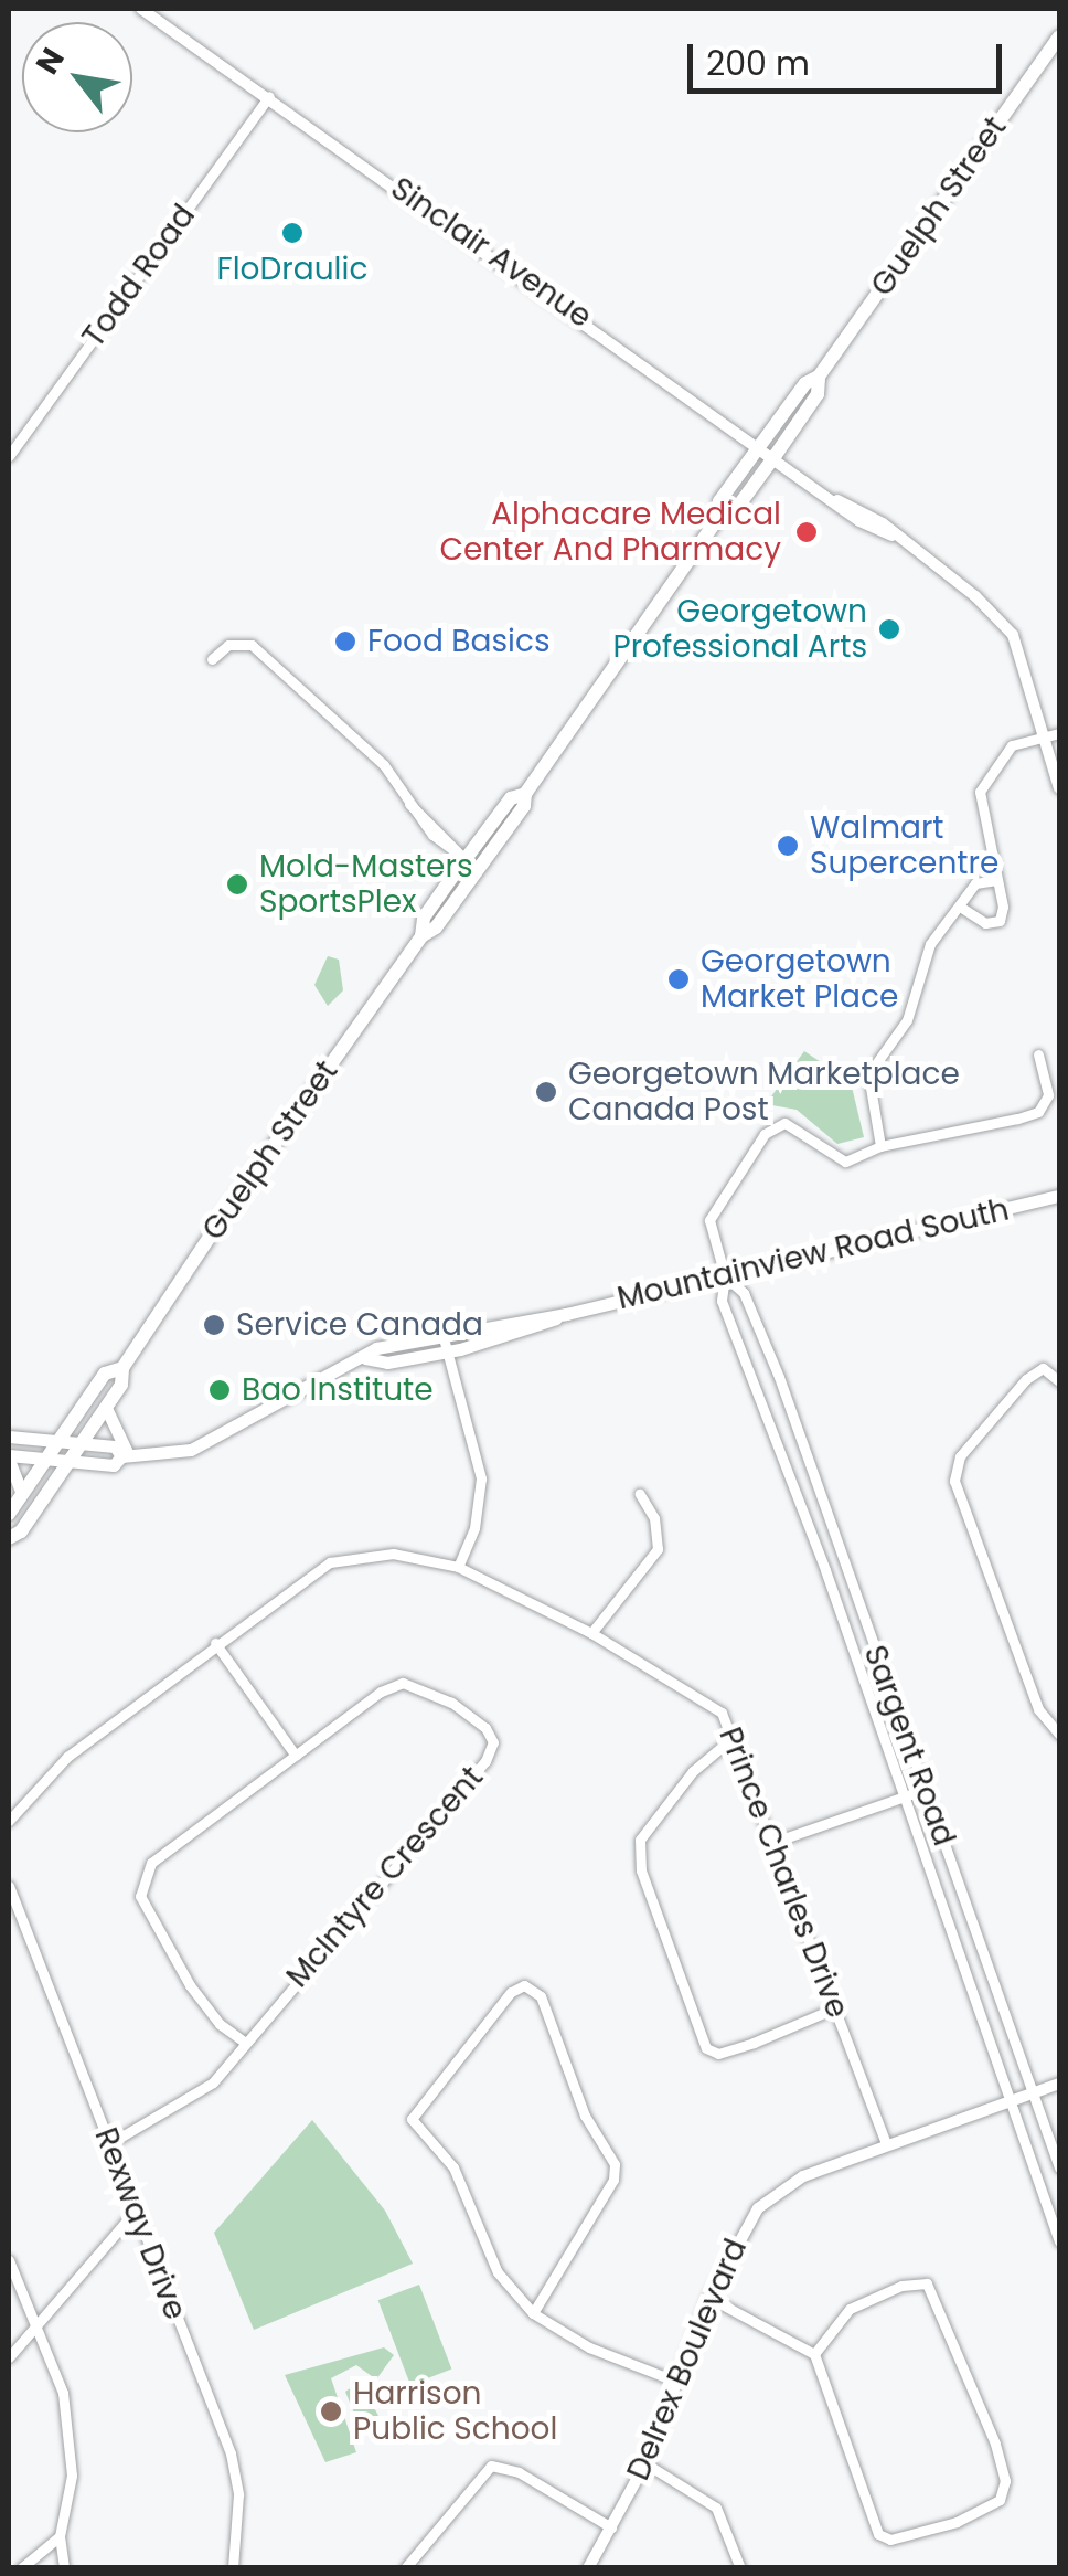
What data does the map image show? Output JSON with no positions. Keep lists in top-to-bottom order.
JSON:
{
  "streets": {
    "main road": ["Guelph Street", "Mountainview Road South"],
    "street": [
      "Sinclair Avenue",
      "Todd Road",
      "Sargent Road",
      "Prince Charles Drive",
      "McIntyre Crescent",
      "Rexway Drive",
      "Delrex Boulevard"
    ]
  },
  "crossings": [
    ["Guelph Street", "Sinclair Avenue"],
    ["Guelph Street", "Mountainview Road South"],
    ["Sinclair Avenue", "Todd Road"],
    ["Mountainview Road South", "Sargent Road"],
    ["Sargent Road", "Delrex Boulevard"],
    ["Prince Charles Drive", "Delrex Boulevard"],
    ["McIntyre Crescent", "Rexway Drive"]
  ],
  "places": [
    "FloDraulic",
    "Alphacare Medical Center And Pharmacy",
    "Georgetown Professional Arts",
    "Food Basics",
    "Walmart Supercentre",
    "Mold-Masters SportsPlex",
    "Georgetown Market Place",
    "Georgetown Marketplace Canada Post",
    "Service Canada",
    "Bao Institute",
    "Harrison Public School"
  ],
  "scale_bar": "200 m",
  "north": "top left"
}
